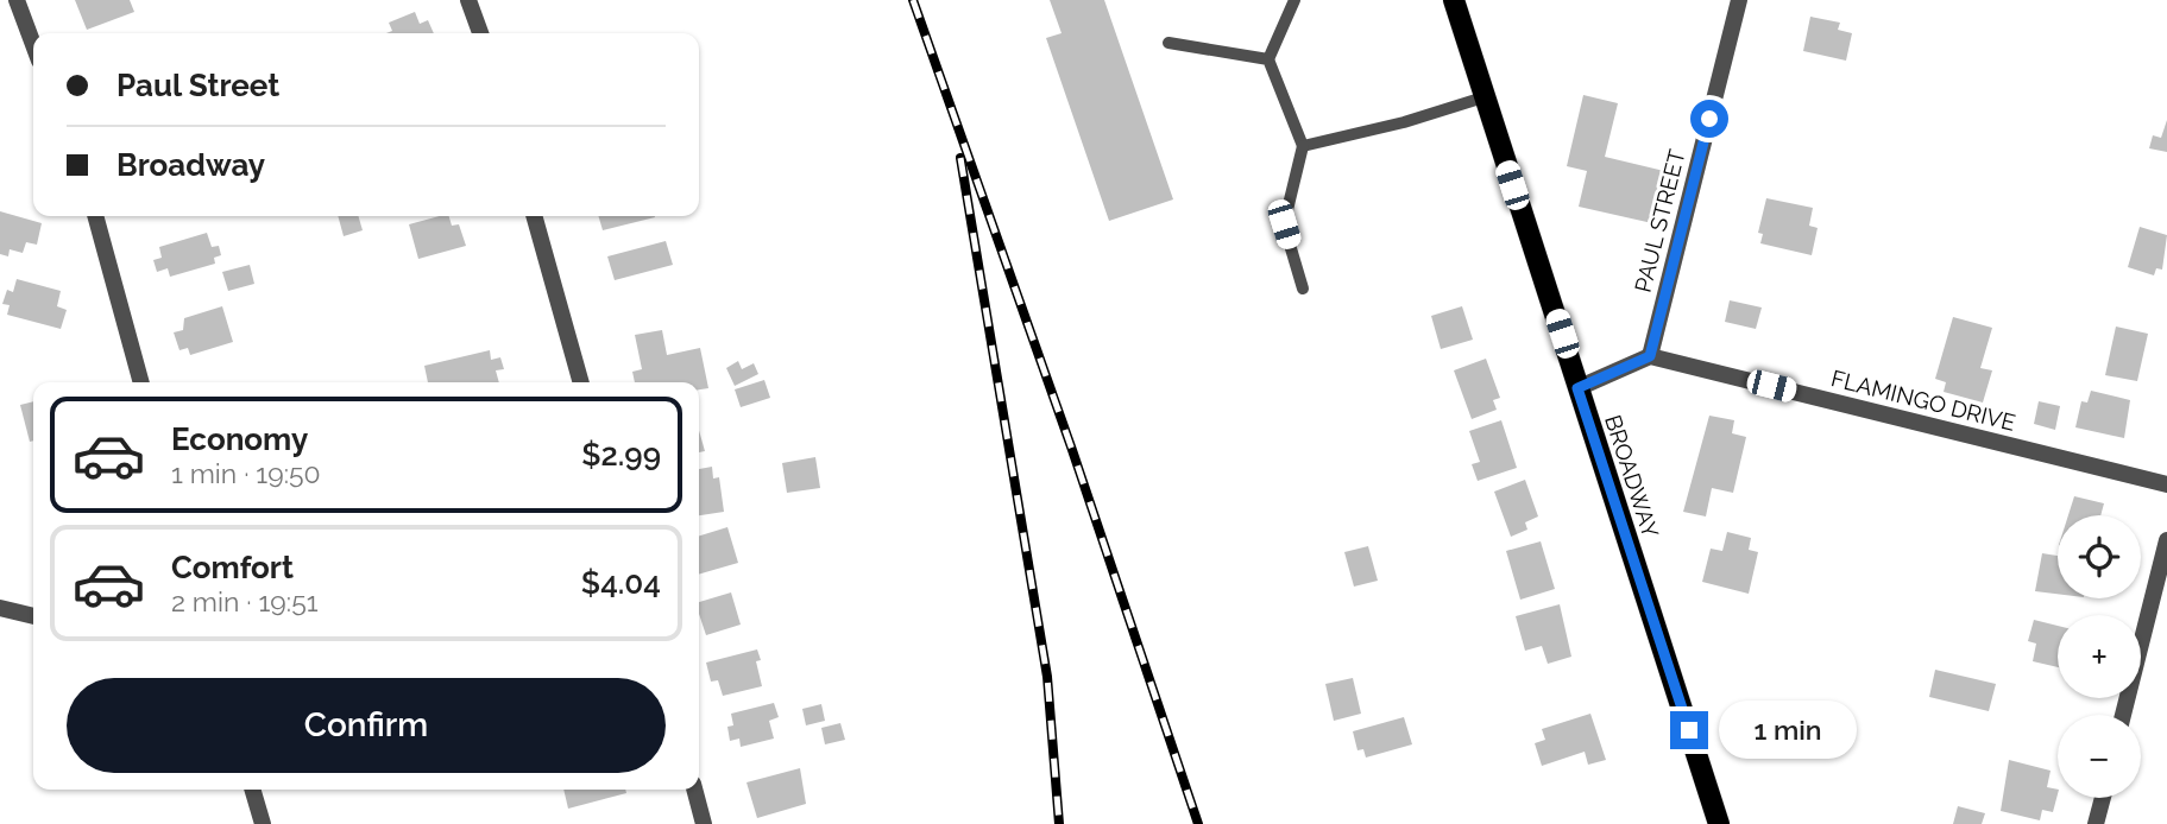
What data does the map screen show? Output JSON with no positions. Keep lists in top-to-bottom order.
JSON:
{
  "streets": {
    "main road": ["BROADWAY"],
    "street": ["PAUL STREET", "FLAMINGO DRIVE"]
  },
  "crossings": [
    ["PAUL STREET", "FLAMINGO DRIVE"]
  ],
  "page": {
    "banner": ["Paul Street", "Broadway"],
    "list": [
      {
        "name": "Economy",
        "note": "1 min · 19:50",
        "value": "$2.99"
      },
      {
        "name": "Comfort",
        "note": "2 min · 19:51",
        "value": "$4.04"
      }
    ],
    "map_buttons": ["+", "−"],
    "buttons": "Confirm",
    "bubble": "1 min"
  }
}
